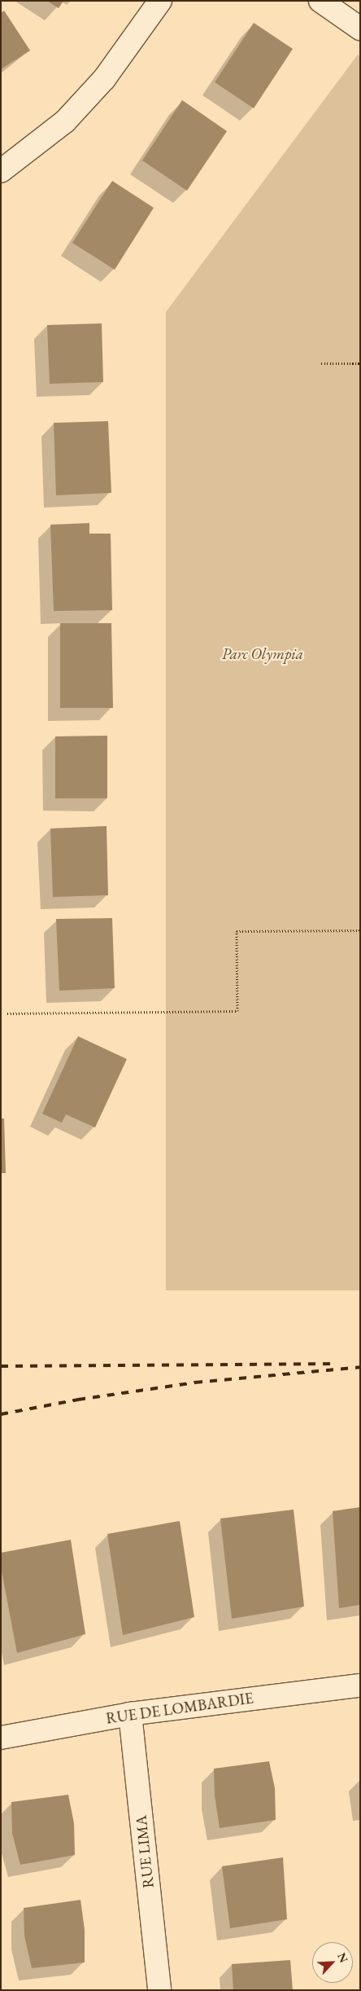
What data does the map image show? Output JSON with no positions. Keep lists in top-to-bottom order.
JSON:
{
  "streets": {
    "street": ["RUE DE LOMBARDIE", "RUE LIMA"]
  },
  "crossings": [
    ["RUE DE LOMBARDIE", "RUE LIMA"]
  ],
  "parks": ["Parc Olympia"],
  "north": "top right"
}
